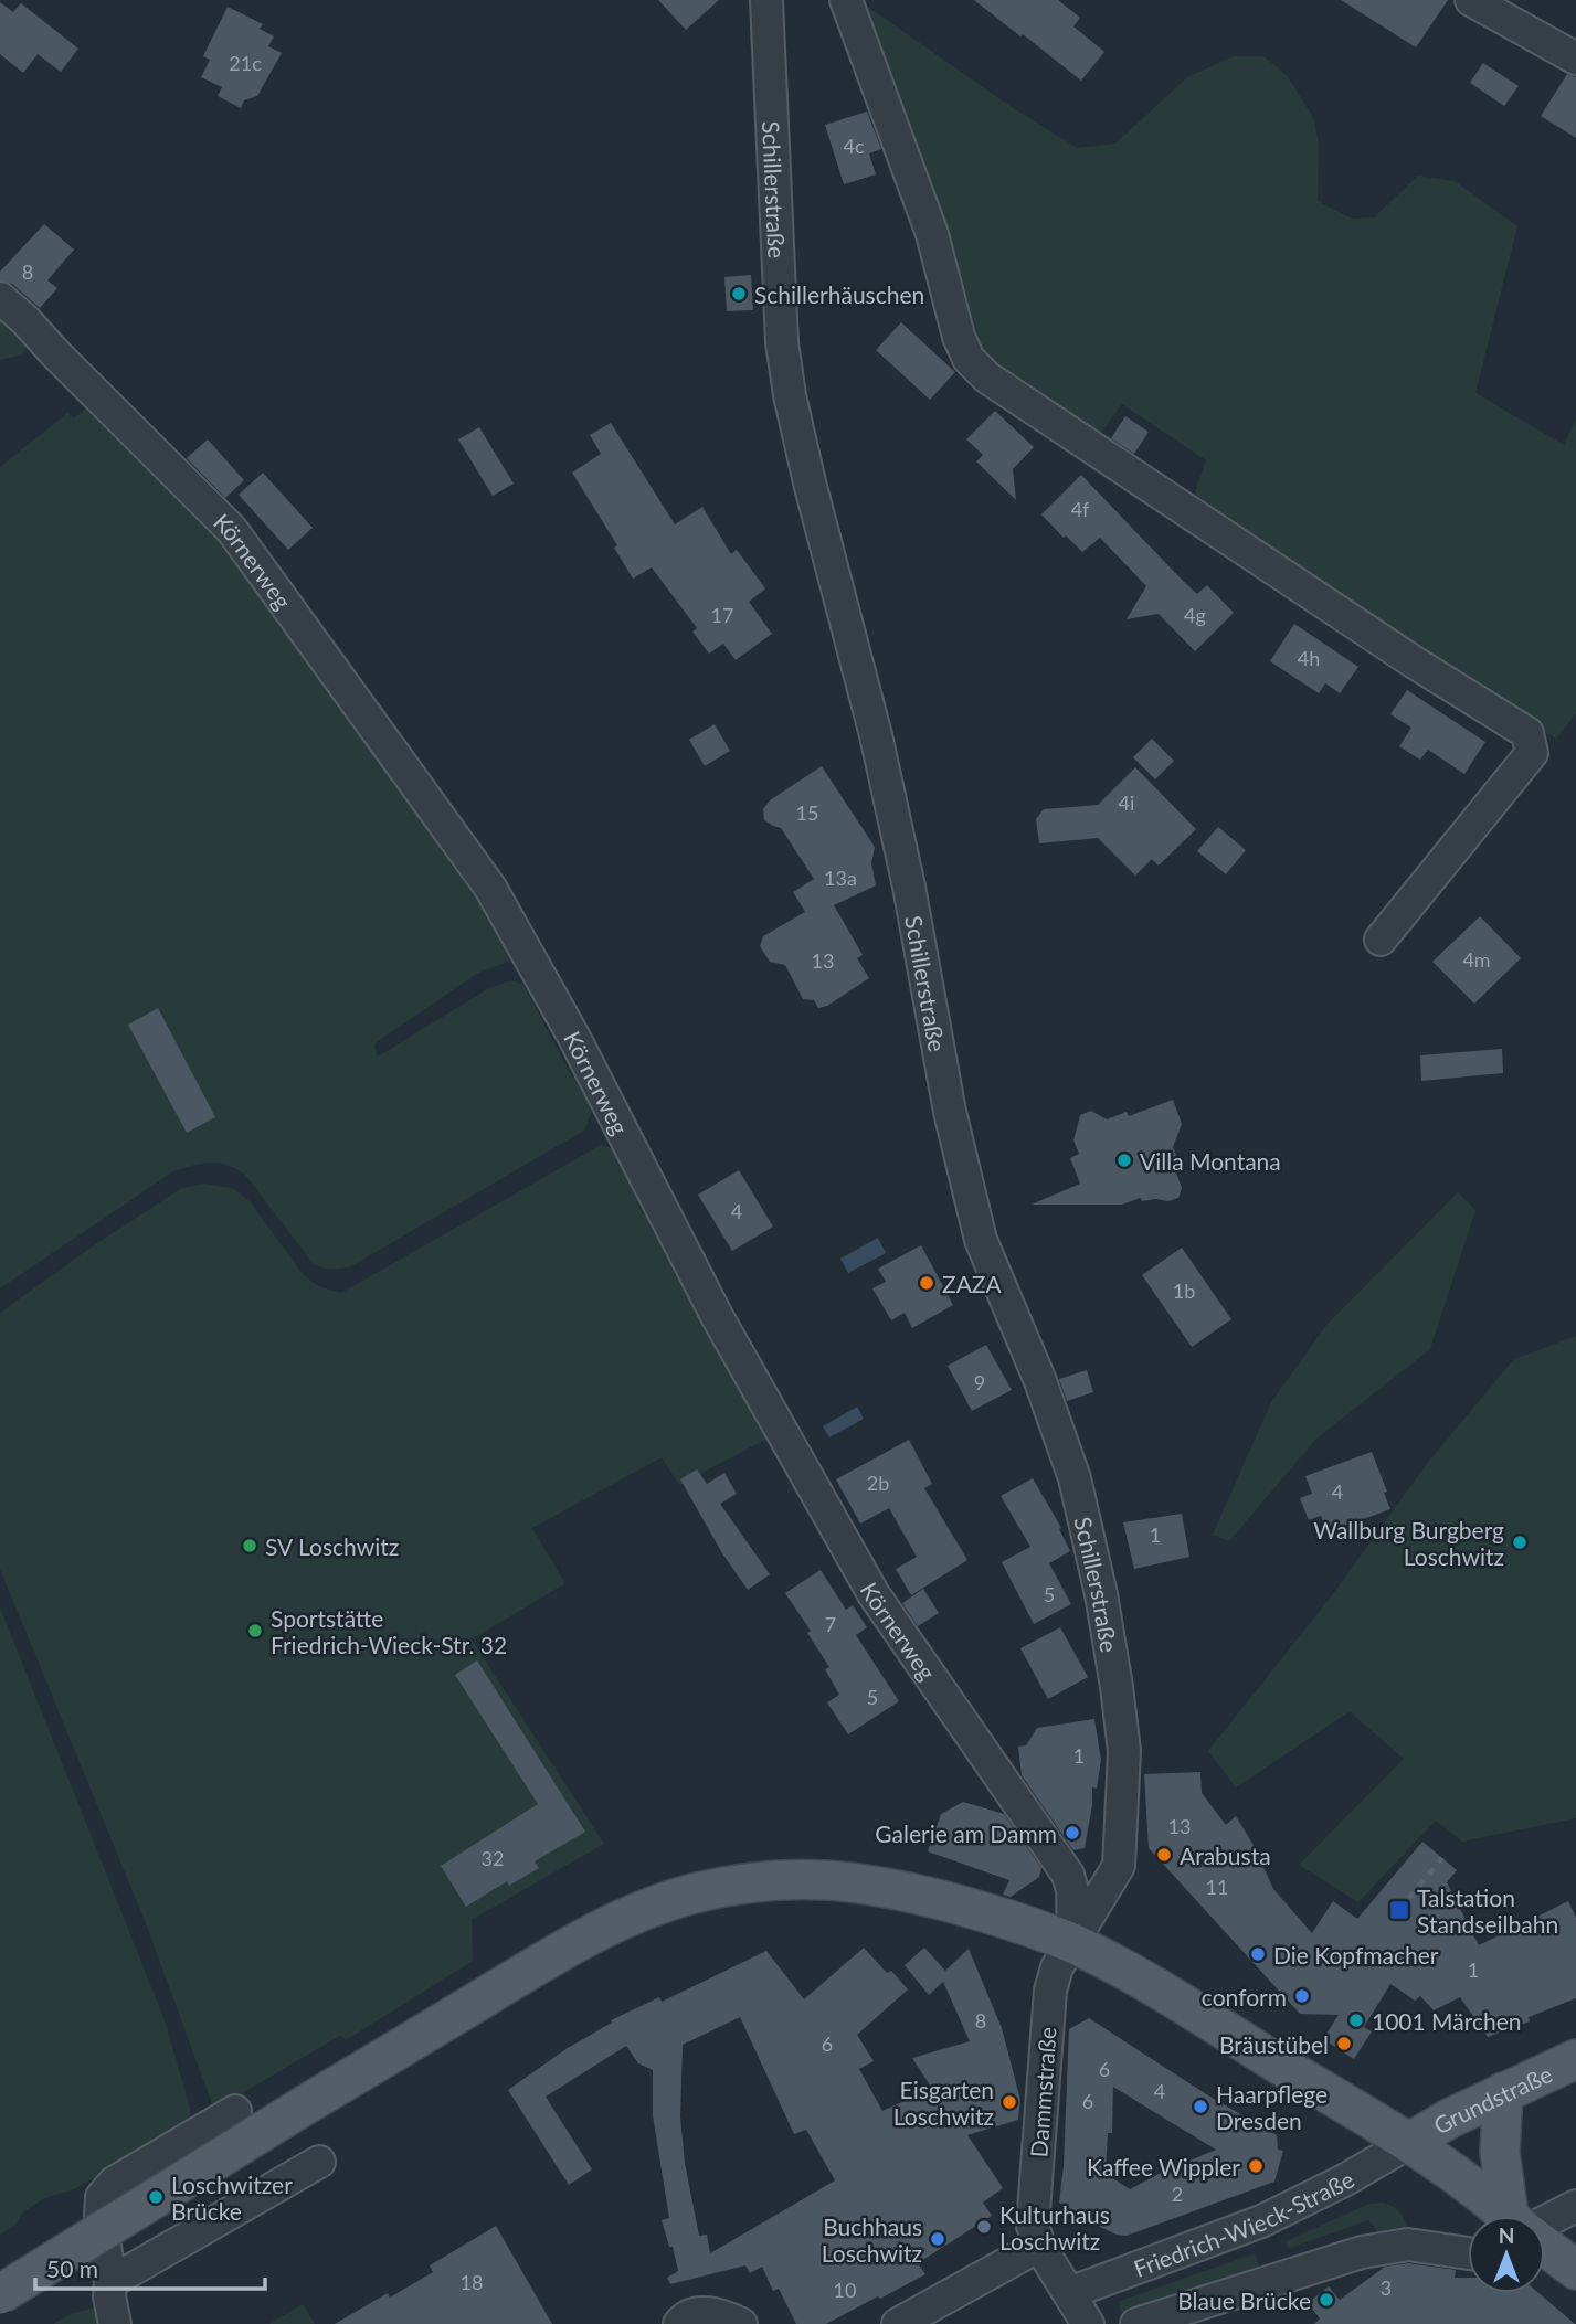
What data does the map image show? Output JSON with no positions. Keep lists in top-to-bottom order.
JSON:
{
  "streets": {
    "main road": ["Grundstraße"],
    "street": [
      "Schillerstraße",
      "Körnerweg",
      "Dammstraße",
      "Friedrich-Wieck-Straße"
    ]
  },
  "crossings": [
    ["Schillerstraße", "Körnerweg"],
    ["Schillerstraße", "Dammstraße"],
    ["Körnerweg", "Dammstraße"],
    ["Grundstraße", "Friedrich-Wieck-Straße"]
  ],
  "places": {
    "other": [
      "Schillerhäuschen",
      "Villa Montana",
      "ZAZA",
      "Wallburg Burgberg Loschwitz",
      "SV Loschwitz",
      "Sportstätte Friedrich-Wieck-Str. 32",
      "Galerie am Damm",
      "Arabusta",
      "Die Kopfmacher",
      "conform",
      "1001 Märchen",
      "Bräustübel",
      "Eisgarten Loschwitz",
      "Haarpflege Dresden",
      "Kaffee Wippler",
      "Loschwitzer Brücke",
      "Kulturhaus Loschwitz",
      "Buchhaus Loschwitz",
      "Blaue Brücke"
    ],
    "transit": ["Talstation Standseilbahn"]
  },
  "house_numbers": [
    "21c",
    "4c",
    "8",
    "4f",
    "17",
    "4g",
    "4h",
    "4i",
    "15",
    "13a",
    "4m",
    "13",
    "4",
    "1b",
    "9",
    "2b",
    "4",
    "1",
    "5",
    "7",
    "5",
    "1",
    "13",
    "32",
    "11",
    "1",
    "8",
    "6",
    "6",
    "4",
    "6",
    "2",
    "18",
    "3",
    "10"
  ],
  "scale_bar": "50 m",
  "north": "top"
}
